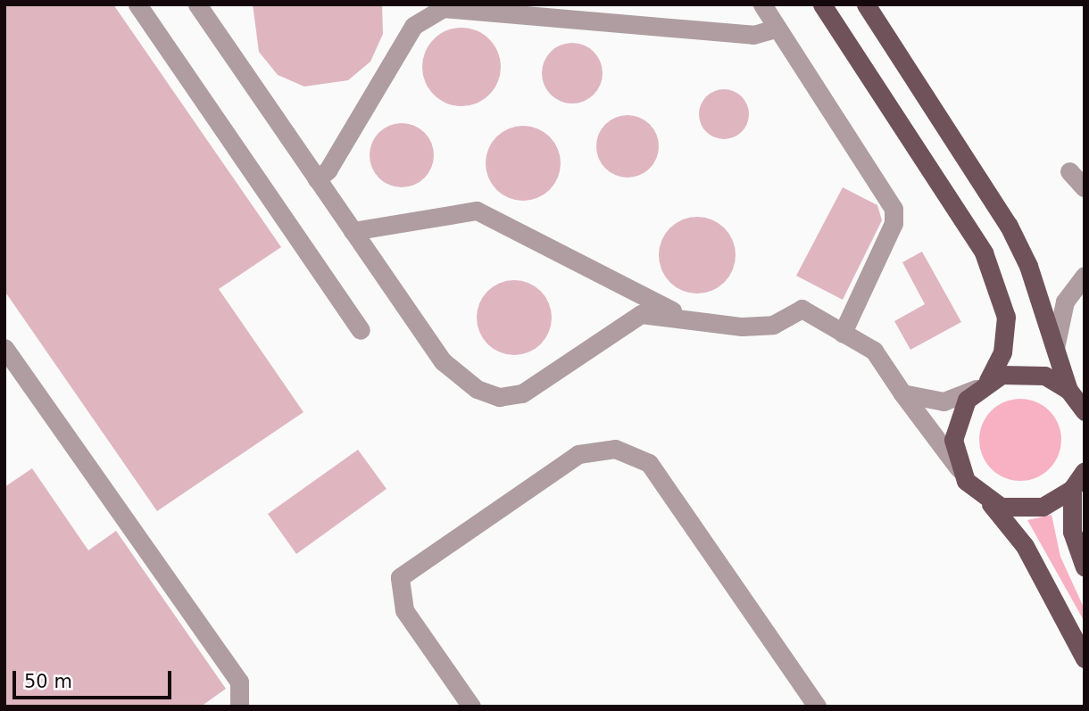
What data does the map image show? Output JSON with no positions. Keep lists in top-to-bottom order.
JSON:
{
  "scale_bar": "50 m"
}
